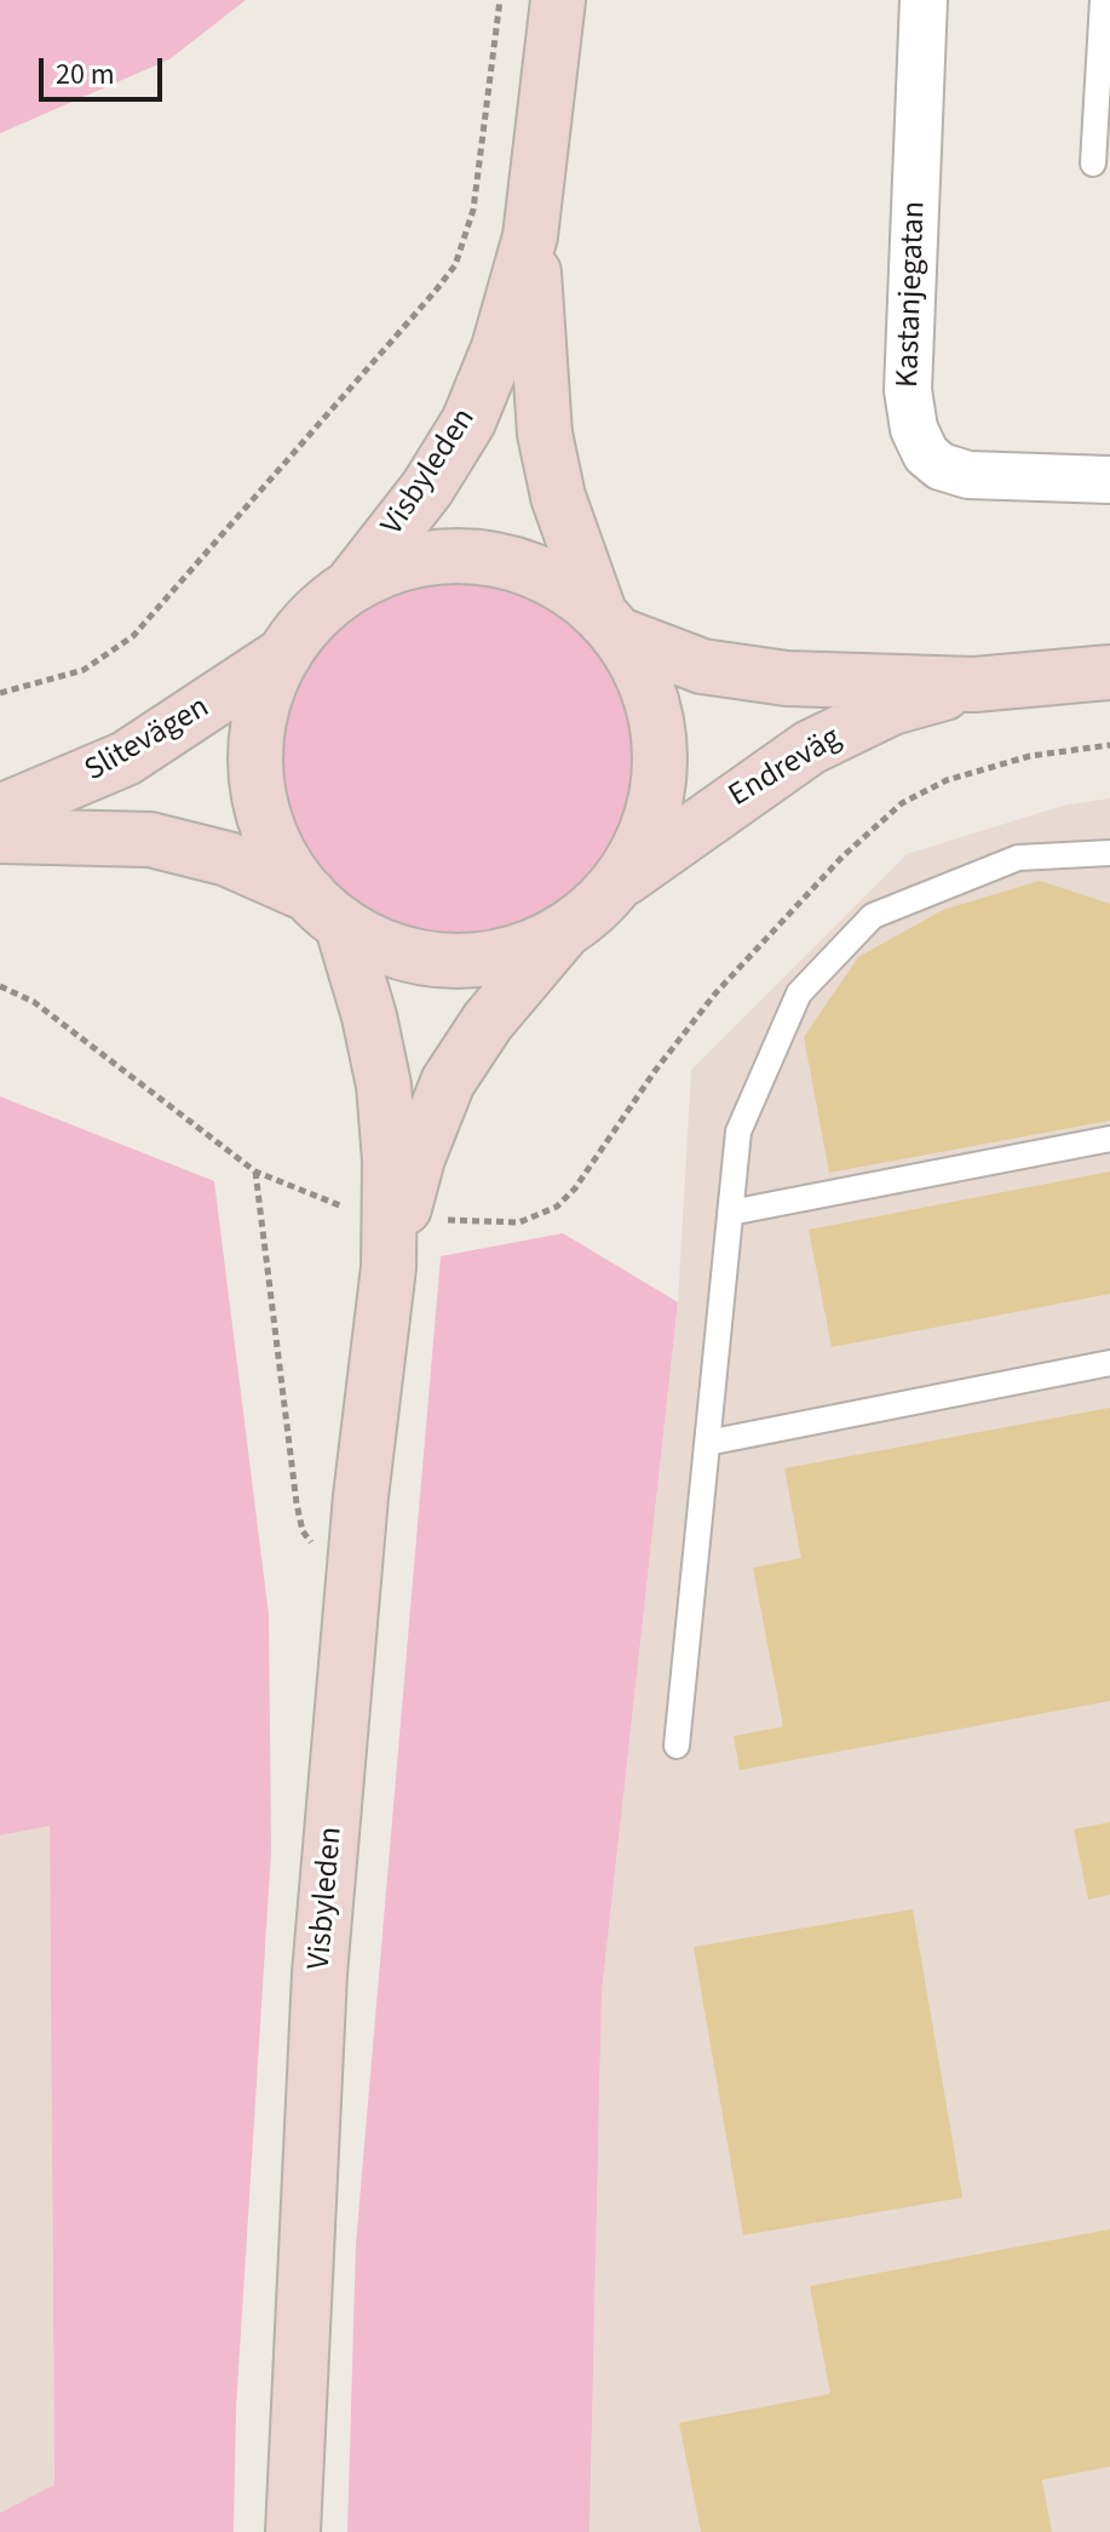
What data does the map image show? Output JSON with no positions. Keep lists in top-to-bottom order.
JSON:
{
  "streets": {
    "main road": ["Visbyleden", "Slitevägen", "Endreväg"],
    "street": ["Kastanjegatan"]
  },
  "crossings": [
    ["Visbyleden", "Slitevägen"],
    ["Visbyleden", "Endreväg"]
  ],
  "scale_bar": "20 m"
}
